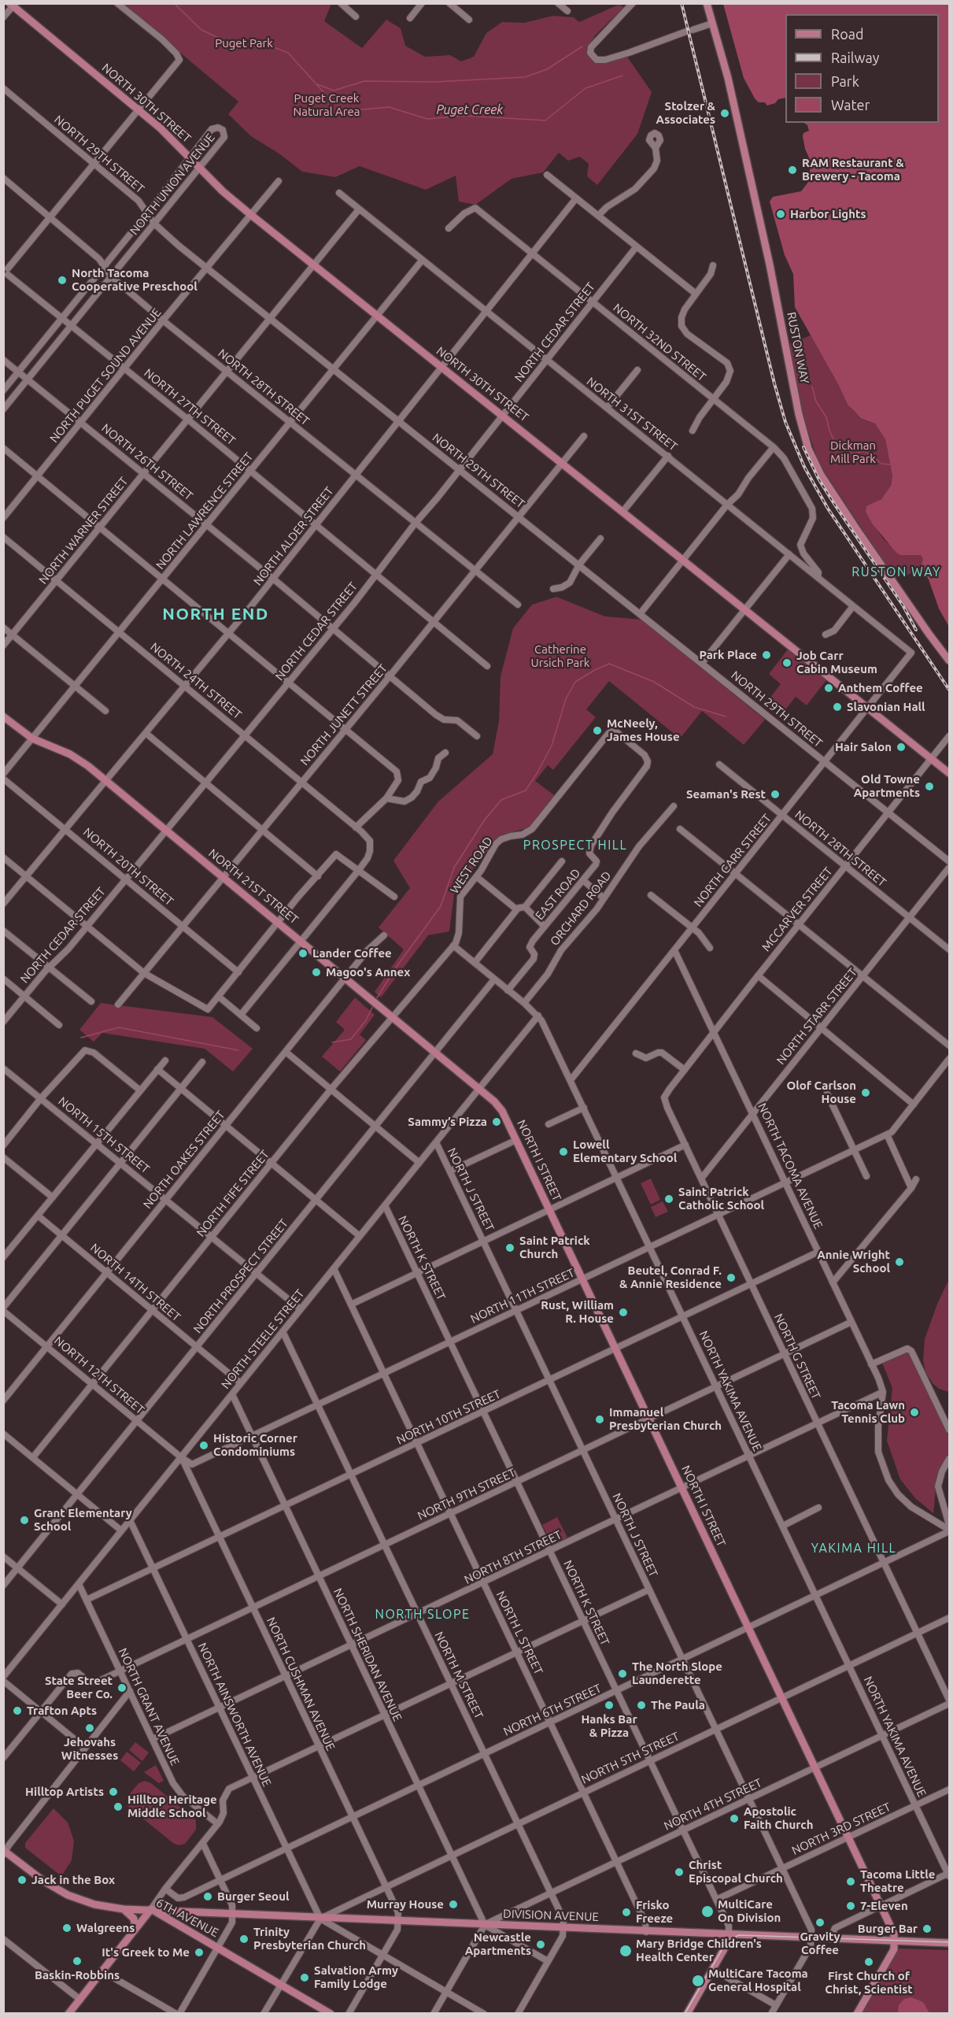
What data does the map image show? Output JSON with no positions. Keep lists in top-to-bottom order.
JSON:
{
  "streets": {
    "main road": [
      "NORTH 30TH STREET",
      "RUSTON WAY",
      "NORTH 21ST STREET",
      "NORTH I STREET",
      "DIVISION AVENUE",
      "6TH AVENUE"
    ],
    "street": [
      "NORTH 29TH STREET",
      "NORTH UNION AVENUE",
      "NORTH CEDAR STREET",
      "NORTH 32ND STREET",
      "NORTH PUGET SOUND AVENUE",
      "NORTH 28TH STREET",
      "NORTH 27TH STREET",
      "NORTH 31ST STREET",
      "NORTH 26TH STREET",
      "NORTH LAWRENCE STREET",
      "NORTH WARNER STREET",
      "NORTH ALDER STREET",
      "NORTH 24TH STREET",
      "NORTH JUNETT STREET",
      "NORTH CARR STREET",
      "WEST ROAD",
      "NORTH 20TH STREET",
      "EAST ROAD",
      "ORCHARD ROAD",
      "MCCARVER STREET",
      "NORTH STARR STREET",
      "NORTH 15TH STREET",
      "NORTH OAKES STREET",
      "NORTH TACOMA AVENUE",
      "NORTH J STREET",
      "NORTH FIFE STREET",
      "NORTH K STREET",
      "NORTH PROSPECT STREET",
      "NORTH 14TH STREET",
      "NORTH 11TH STREET",
      "NORTH STEELE STREET",
      "NORTH G STREET",
      "NORTH 12TH STREET",
      "NORTH YAKIMA AVENUE",
      "NORTH 10TH STREET",
      "NORTH 9TH STREET",
      "NORTH 8TH STREET",
      "NORTH L STREET",
      "NORTH SHERIDAN AVENUE",
      "NORTH M STREET",
      "NORTH CUSHMAN AVENUE",
      "NORTH GRANT AVENUE",
      "NORTH 6TH STREET",
      "NORTH AINSWORTH AVENUE",
      "NORTH 5TH STREET",
      "NORTH 4TH STREET",
      "NORTH 3RD STREET"
    ]
  },
  "crossings": [
    ["NORTH 30TH STREET", "NORTH UNION AVENUE"],
    ["NORTH 30TH STREET", "NORTH CEDAR STREET"],
    ["NORTH 30TH STREET", "NORTH PUGET SOUND AVENUE"],
    ["NORTH 30TH STREET", "NORTH LAWRENCE STREET"],
    ["NORTH 30TH STREET", "NORTH WARNER STREET"],
    ["NORTH 30TH STREET", "NORTH ALDER STREET"],
    ["NORTH 30TH STREET", "NORTH JUNETT STREET"],
    ["NORTH 30TH STREET", "NORTH CARR STREET"],
    ["NORTH 30TH STREET", "MCCARVER STREET"],
    ["NORTH 29TH STREET", "NORTH UNION AVENUE"],
    ["NORTH 29TH STREET", "NORTH CEDAR STREET"],
    ["NORTH 29TH STREET", "NORTH PUGET SOUND AVENUE"],
    ["NORTH 29TH STREET", "NORTH LAWRENCE STREET"],
    ["NORTH 29TH STREET", "NORTH WARNER STREET"],
    ["NORTH 29TH STREET", "NORTH ALDER STREET"],
    ["NORTH 29TH STREET", "NORTH JUNETT STREET"],
    ["NORTH 29TH STREET", "NORTH CARR STREET"],
    ["NORTH 29TH STREET", "MCCARVER STREET"],
    ["NORTH UNION AVENUE", "NORTH 28TH STREET"],
    ["NORTH UNION AVENUE", "NORTH 27TH STREET"],
    ["NORTH UNION AVENUE", "NORTH 26TH STREET"],
    ["NORTH CEDAR STREET", "NORTH 32ND STREET"],
    ["NORTH CEDAR STREET", "NORTH 28TH STREET"],
    ["NORTH CEDAR STREET", "NORTH 27TH STREET"],
    ["NORTH CEDAR STREET", "NORTH 31ST STREET"],
    ["NORTH CEDAR STREET", "NORTH 26TH STREET"],
    ["NORTH CEDAR STREET", "NORTH 24TH STREET"],
    ["NORTH CEDAR STREET", "NORTH 20TH STREET"],
    ["NORTH CEDAR STREET", "NORTH 21ST STREET"],
    ["NORTH 32ND STREET", "NORTH 31ST STREET"],
    ["NORTH 32ND STREET", "NORTH ALDER STREET"],
    ["NORTH PUGET SOUND AVENUE", "NORTH 28TH STREET"],
    ["NORTH PUGET SOUND AVENUE", "NORTH 27TH STREET"],
    ["NORTH PUGET SOUND AVENUE", "NORTH 26TH STREET"],
    ["NORTH 28TH STREET", "NORTH LAWRENCE STREET"],
    ["NORTH 28TH STREET", "NORTH WARNER STREET"],
    ["NORTH 28TH STREET", "NORTH ALDER STREET"],
    ["NORTH 28TH STREET", "NORTH JUNETT STREET"],
    ["NORTH 28TH STREET", "NORTH CARR STREET"],
    ["NORTH 28TH STREET", "MCCARVER STREET"],
    ["NORTH 28TH STREET", "NORTH STARR STREET"],
    ["NORTH 27TH STREET", "NORTH LAWRENCE STREET"],
    ["NORTH 27TH STREET", "NORTH WARNER STREET"],
    ["NORTH 27TH STREET", "NORTH ALDER STREET"],
    ["NORTH 27TH STREET", "NORTH JUNETT STREET"],
    ["NORTH 31ST STREET", "NORTH LAWRENCE STREET"],
    ["NORTH 31ST STREET", "NORTH WARNER STREET"],
    ["NORTH 31ST STREET", "NORTH ALDER STREET"],
    ["NORTH 31ST STREET", "NORTH CARR STREET"],
    ["NORTH 26TH STREET", "NORTH LAWRENCE STREET"],
    ["NORTH 26TH STREET", "NORTH WARNER STREET"],
    ["NORTH 26TH STREET", "NORTH ALDER STREET"],
    ["NORTH 26TH STREET", "NORTH JUNETT STREET"],
    ["NORTH LAWRENCE STREET", "NORTH 24TH STREET"],
    ["NORTH LAWRENCE STREET", "NORTH 21ST STREET"],
    ["NORTH WARNER STREET", "NORTH 24TH STREET"],
    ["NORTH ALDER STREET", "NORTH 24TH STREET"],
    ["NORTH ALDER STREET", "NORTH 20TH STREET"],
    ["NORTH ALDER STREET", "NORTH 21ST STREET"],
    ["NORTH 24TH STREET", "NORTH JUNETT STREET"],
    ["NORTH JUNETT STREET", "NORTH 20TH STREET"],
    ["NORTH JUNETT STREET", "NORTH 21ST STREET"],
    ["NORTH CARR STREET", "NORTH TACOMA AVENUE"],
    ["NORTH CARR STREET", "NORTH YAKIMA AVENUE"],
    ["WEST ROAD", "EAST ROAD"],
    ["WEST ROAD", "NORTH FIFE STREET"],
    ["WEST ROAD", "NORTH YAKIMA AVENUE"],
    ["NORTH 21ST STREET", "NORTH OAKES STREET"],
    ["NORTH 21ST STREET", "NORTH I STREET"],
    ["NORTH 21ST STREET", "NORTH FIFE STREET"],
    ["NORTH 21ST STREET", "NORTH PROSPECT STREET"],
    ["NORTH 21ST STREET", "NORTH STEELE STREET"],
    ["EAST ROAD", "NORTH YAKIMA AVENUE"],
    ["ORCHARD ROAD", "NORTH YAKIMA AVENUE"],
    ["MCCARVER STREET", "NORTH TACOMA AVENUE"],
    ["MCCARVER STREET", "NORTH G STREET"],
    ["NORTH STARR STREET", "NORTH TACOMA AVENUE"],
    ["NORTH STARR STREET", "NORTH G STREET"],
    ["NORTH 15TH STREET", "NORTH OAKES STREET"],
    ["NORTH 15TH STREET", "NORTH FIFE STREET"],
    ["NORTH 15TH STREET", "NORTH PROSPECT STREET"],
    ["NORTH 15TH STREET", "NORTH STEELE STREET"],
    ["NORTH OAKES STREET", "NORTH 14TH STREET"],
    ["NORTH OAKES STREET", "NORTH 12TH STREET"],
    ["NORTH I STREET", "NORTH 11TH STREET"],
    ["NORTH I STREET", "NORTH STEELE STREET"],
    ["NORTH I STREET", "NORTH 10TH STREET"],
    ["NORTH I STREET", "NORTH 9TH STREET"],
    ["NORTH I STREET", "NORTH 8TH STREET"],
    ["NORTH I STREET", "NORTH 6TH STREET"],
    ["NORTH I STREET", "NORTH 5TH STREET"],
    ["NORTH I STREET", "NORTH 4TH STREET"],
    ["NORTH I STREET", "NORTH 3RD STREET"],
    ["NORTH I STREET", "DIVISION AVENUE"],
    ["NORTH TACOMA AVENUE", "NORTH 11TH STREET"],
    ["NORTH TACOMA AVENUE", "NORTH 10TH STREET"],
    ["NORTH TACOMA AVENUE", "NORTH 9TH STREET"],
    ["NORTH TACOMA AVENUE", "NORTH 8TH STREET"],
    ["NORTH J STREET", "NORTH 11TH STREET"],
    ["NORTH J STREET", "NORTH STEELE STREET"],
    ["NORTH J STREET", "NORTH 10TH STREET"],
    ["NORTH J STREET", "NORTH 9TH STREET"],
    ["NORTH J STREET", "NORTH 8TH STREET"],
    ["NORTH J STREET", "NORTH 6TH STREET"],
    ["NORTH J STREET", "NORTH 5TH STREET"],
    ["NORTH J STREET", "NORTH 4TH STREET"],
    ["NORTH J STREET", "NORTH 3RD STREET"],
    ["NORTH J STREET", "DIVISION AVENUE"],
    ["NORTH FIFE STREET", "NORTH 14TH STREET"],
    ["NORTH FIFE STREET", "NORTH 12TH STREET"],
    ["NORTH FIFE STREET", "NORTH YAKIMA AVENUE"],
    ["NORTH K STREET", "NORTH 11TH STREET"],
    ["NORTH K STREET", "NORTH STEELE STREET"],
    ["NORTH K STREET", "NORTH 10TH STREET"],
    ["NORTH K STREET", "NORTH 9TH STREET"],
    ["NORTH K STREET", "NORTH 8TH STREET"],
    ["NORTH K STREET", "NORTH 6TH STREET"],
    ["NORTH K STREET", "NORTH 5TH STREET"],
    ["NORTH K STREET", "NORTH 4TH STREET"],
    ["NORTH K STREET", "NORTH 3RD STREET"],
    ["NORTH K STREET", "DIVISION AVENUE"],
    ["NORTH PROSPECT STREET", "NORTH 14TH STREET"],
    ["NORTH PROSPECT STREET", "NORTH 12TH STREET"],
    ["NORTH PROSPECT STREET", "NORTH YAKIMA AVENUE"],
    ["NORTH 14TH STREET", "NORTH STEELE STREET"],
    ["NORTH 11TH STREET", "NORTH STEELE STREET"],
    ["NORTH 11TH STREET", "NORTH G STREET"],
    ["NORTH 11TH STREET", "NORTH 12TH STREET"],
    ["NORTH 11TH STREET", "NORTH YAKIMA AVENUE"],
    ["NORTH 11TH STREET", "NORTH L STREET"],
    ["NORTH 11TH STREET", "NORTH SHERIDAN AVENUE"],
    ["NORTH 11TH STREET", "NORTH M STREET"],
    ["NORTH 11TH STREET", "NORTH CUSHMAN AVENUE"],
    ["NORTH STEELE STREET", "NORTH 12TH STREET"],
    ["NORTH STEELE STREET", "NORTH YAKIMA AVENUE"],
    ["NORTH STEELE STREET", "NORTH L STREET"],
    ["NORTH STEELE STREET", "NORTH SHERIDAN AVENUE"],
    ["NORTH STEELE STREET", "NORTH M STREET"],
    ["NORTH STEELE STREET", "NORTH CUSHMAN AVENUE"],
    ["NORTH STEELE STREET", "NORTH GRANT AVENUE"],
    ["NORTH STEELE STREET", "NORTH AINSWORTH AVENUE"],
    ["NORTH G STREET", "NORTH 10TH STREET"],
    ["NORTH G STREET", "NORTH 9TH STREET"],
    ["NORTH G STREET", "NORTH 8TH STREET"],
    ["NORTH G STREET", "NORTH 6TH STREET"],
    ["NORTH G STREET", "NORTH 5TH STREET"],
    ["NORTH 12TH STREET", "NORTH CUSHMAN AVENUE"],
    ["NORTH YAKIMA AVENUE", "NORTH 10TH STREET"],
    ["NORTH YAKIMA AVENUE", "NORTH 9TH STREET"],
    ["NORTH YAKIMA AVENUE", "NORTH 8TH STREET"],
    ["NORTH YAKIMA AVENUE", "NORTH 6TH STREET"],
    ["NORTH YAKIMA AVENUE", "NORTH 5TH STREET"],
    ["NORTH YAKIMA AVENUE", "NORTH 4TH STREET"],
    ["NORTH YAKIMA AVENUE", "NORTH 3RD STREET"],
    ["NORTH 10TH STREET", "NORTH L STREET"],
    ["NORTH 10TH STREET", "NORTH SHERIDAN AVENUE"],
    ["NORTH 10TH STREET", "NORTH M STREET"],
    ["NORTH 10TH STREET", "NORTH CUSHMAN AVENUE"],
    ["NORTH 10TH STREET", "NORTH GRANT AVENUE"],
    ["NORTH 10TH STREET", "NORTH AINSWORTH AVENUE"],
    ["NORTH 9TH STREET", "NORTH L STREET"],
    ["NORTH 9TH STREET", "NORTH SHERIDAN AVENUE"],
    ["NORTH 9TH STREET", "NORTH M STREET"],
    ["NORTH 9TH STREET", "NORTH CUSHMAN AVENUE"],
    ["NORTH 9TH STREET", "NORTH GRANT AVENUE"],
    ["NORTH 9TH STREET", "NORTH AINSWORTH AVENUE"],
    ["NORTH 8TH STREET", "NORTH L STREET"],
    ["NORTH 8TH STREET", "NORTH SHERIDAN AVENUE"],
    ["NORTH 8TH STREET", "NORTH M STREET"],
    ["NORTH 8TH STREET", "NORTH CUSHMAN AVENUE"],
    ["NORTH 8TH STREET", "NORTH GRANT AVENUE"],
    ["NORTH 8TH STREET", "NORTH AINSWORTH AVENUE"],
    ["NORTH L STREET", "NORTH 6TH STREET"],
    ["NORTH L STREET", "NORTH 5TH STREET"],
    ["NORTH L STREET", "NORTH 4TH STREET"],
    ["NORTH L STREET", "DIVISION AVENUE"],
    ["NORTH SHERIDAN AVENUE", "NORTH 6TH STREET"],
    ["NORTH SHERIDAN AVENUE", "NORTH 5TH STREET"],
    ["NORTH SHERIDAN AVENUE", "NORTH 4TH STREET"],
    ["NORTH SHERIDAN AVENUE", "DIVISION AVENUE"],
    ["NORTH M STREET", "NORTH 6TH STREET"],
    ["NORTH M STREET", "NORTH 5TH STREET"],
    ["NORTH M STREET", "NORTH 4TH STREET"],
    ["NORTH M STREET", "DIVISION AVENUE"],
    ["NORTH CUSHMAN AVENUE", "NORTH 6TH STREET"],
    ["NORTH CUSHMAN AVENUE", "NORTH 5TH STREET"],
    ["NORTH CUSHMAN AVENUE", "DIVISION AVENUE"],
    ["NORTH 6TH STREET", "NORTH AINSWORTH AVENUE"],
    ["NORTH AINSWORTH AVENUE", "NORTH 5TH STREET"],
    ["NORTH AINSWORTH AVENUE", "DIVISION AVENUE"],
    ["NORTH 5TH STREET", "DIVISION AVENUE"],
    ["NORTH 4TH STREET", "DIVISION AVENUE"],
    ["DIVISION AVENUE", "6TH AVENUE"]
  ],
  "districts": [
    "RUSTON WAY",
    "NORTH END",
    "PROSPECT HILL",
    "YAKIMA HILL",
    "NORTH SLOPE"
  ],
  "water": ["Puget Creek"],
  "parks": [
    "Puget Park",
    "Puget Creek Natural Area",
    "Dickman Mill Park",
    "Catherine Ursich Park"
  ],
  "places": [
    "Stolzer & Associates",
    "RAM Restaurant & Brewery - Tacoma",
    "Harbor Lights",
    "North Tacoma Cooperative Preschool",
    "Park Place",
    "Job Carr Cabin Museum",
    "Anthem Coffee",
    "Slavonian Hall",
    "McNeely, James House",
    "Hair Salon",
    "Old Towne Apartments",
    "Seaman's Rest",
    "Lander Coffee",
    "Magoo's Annex",
    "Olof Carlson House",
    "Sammy’s Pizza",
    "Lowell Elementary School",
    "Saint Patrick Catholic School",
    "Saint Patrick Church",
    "Annie Wright School",
    "Beutel, Conrad F. & Annie Residence",
    "Rust, William R. House",
    "Tacoma Lawn Tennis Club",
    "Immanuel Presbyterian Church",
    "Historic Corner Condominiums",
    "Grant Elementary School",
    "The North Slope Launderette",
    "State Street Beer Co.",
    "Hanks Bar & Pizza",
    "The Paula",
    "Trafton Apts",
    "Jehovahs Witnesses",
    "Hilltop Artists",
    "Hilltop Heritage Middle School",
    "Apostolic Faith Church",
    "Christ Episcopal Church",
    "Jack in the Box",
    "Tacoma Little Theatre",
    "Burger Seoul",
    "Murray House",
    "7-Eleven",
    "MultiCare On Division",
    "Frisko Freeze",
    "Gravity Coffee",
    "Walgreens",
    "Burger Bar",
    "Trinity Presbyterian Church",
    "Newcastle Apartments",
    "Mary Bridge Children's Health Center",
    "It's Greek to Me",
    "Baskin-Robbins",
    "First Church of Christ, Scientist",
    "Salvation Army Family Lodge",
    "MultiCare Tacoma General Hospital"
  ],
  "legend": [
    "Road",
    "Railway",
    "Park",
    "Water"
  ]
}
